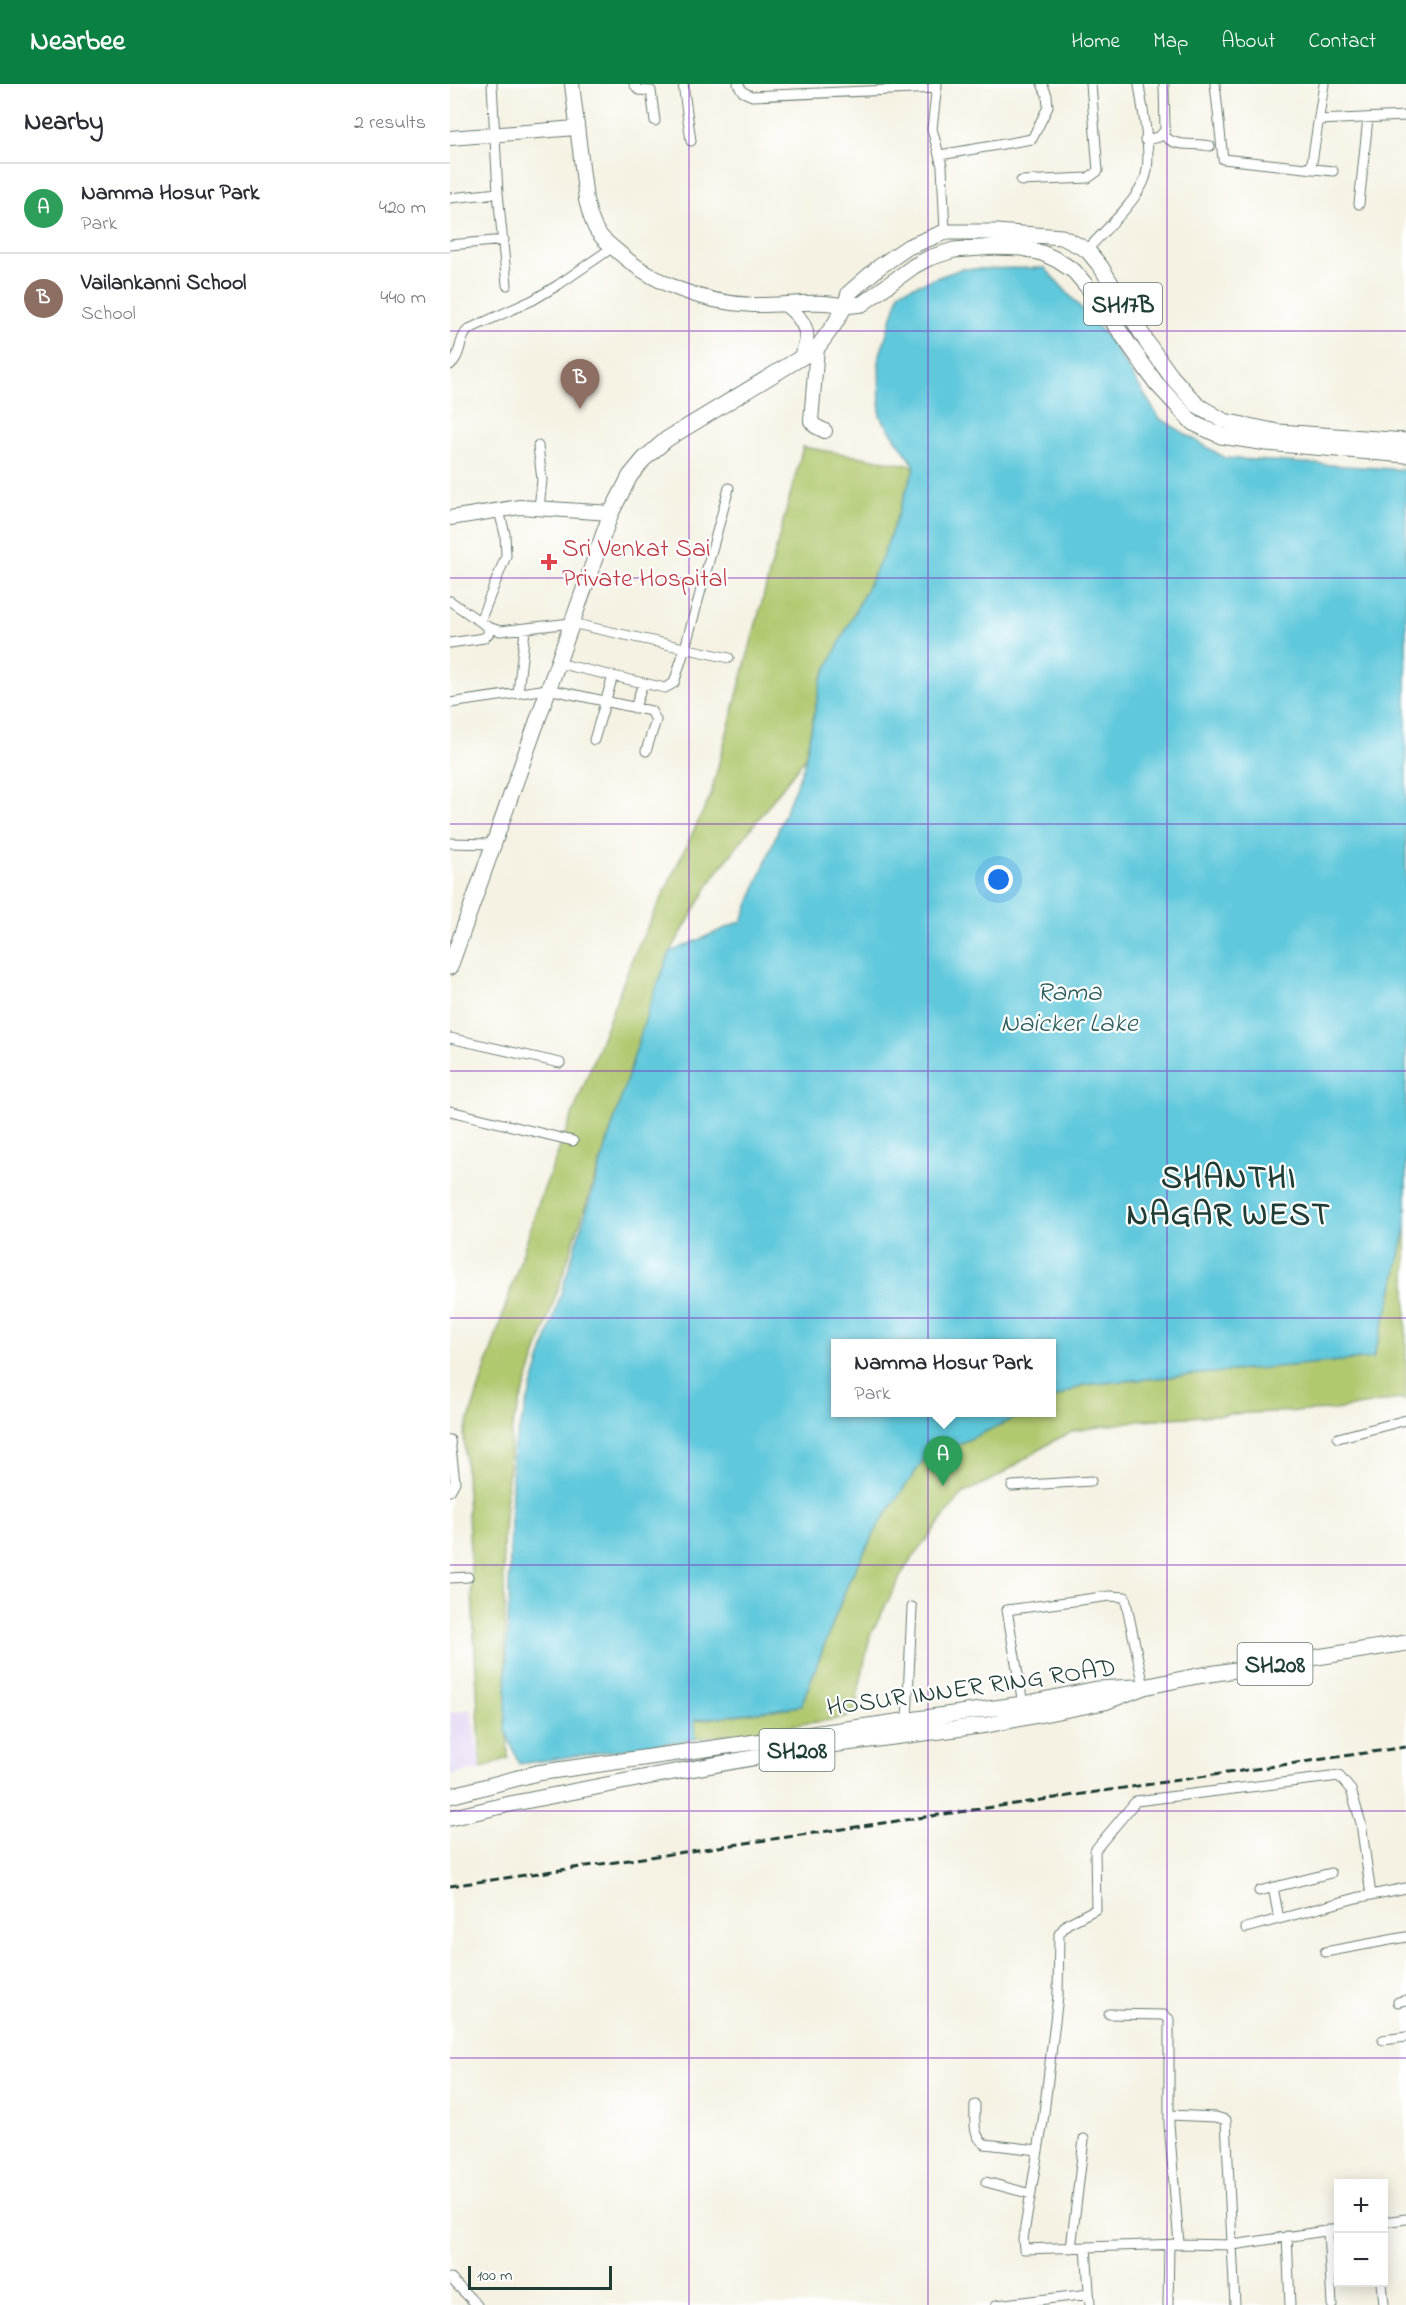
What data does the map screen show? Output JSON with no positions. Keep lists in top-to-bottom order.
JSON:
{
  "streets": {
    "main road": ["SH17B", "SH208", "HOSUR INNER RING ROAD"]
  },
  "districts": ["SHANTHI NAGAR WEST"],
  "water": ["Rama Naicker Lake"],
  "places": {
    "health": ["Sri Venkat Sai Private Hospital"]
  },
  "scale_bar": "100 m",
  "page": {
    "header": "Nearbee",
    "nav": [
      "Home",
      "Map",
      "About",
      "Contact"
    ],
    "heading": ["Nearby", "2 results"],
    "list": [
      {
        "mark": "A",
        "name": "Namma Hosur Park",
        "note": "Park",
        "value": "420 m"
      },
      {
        "mark": "B",
        "name": "Vailankanni School",
        "note": "School",
        "value": "440 m"
      }
    ],
    "pins": ["B", "A"],
    "popup": ["Namma Hosur Park", "Park"],
    "map_buttons": ["+", "−"],
    "scale": "100 m"
  }
}
